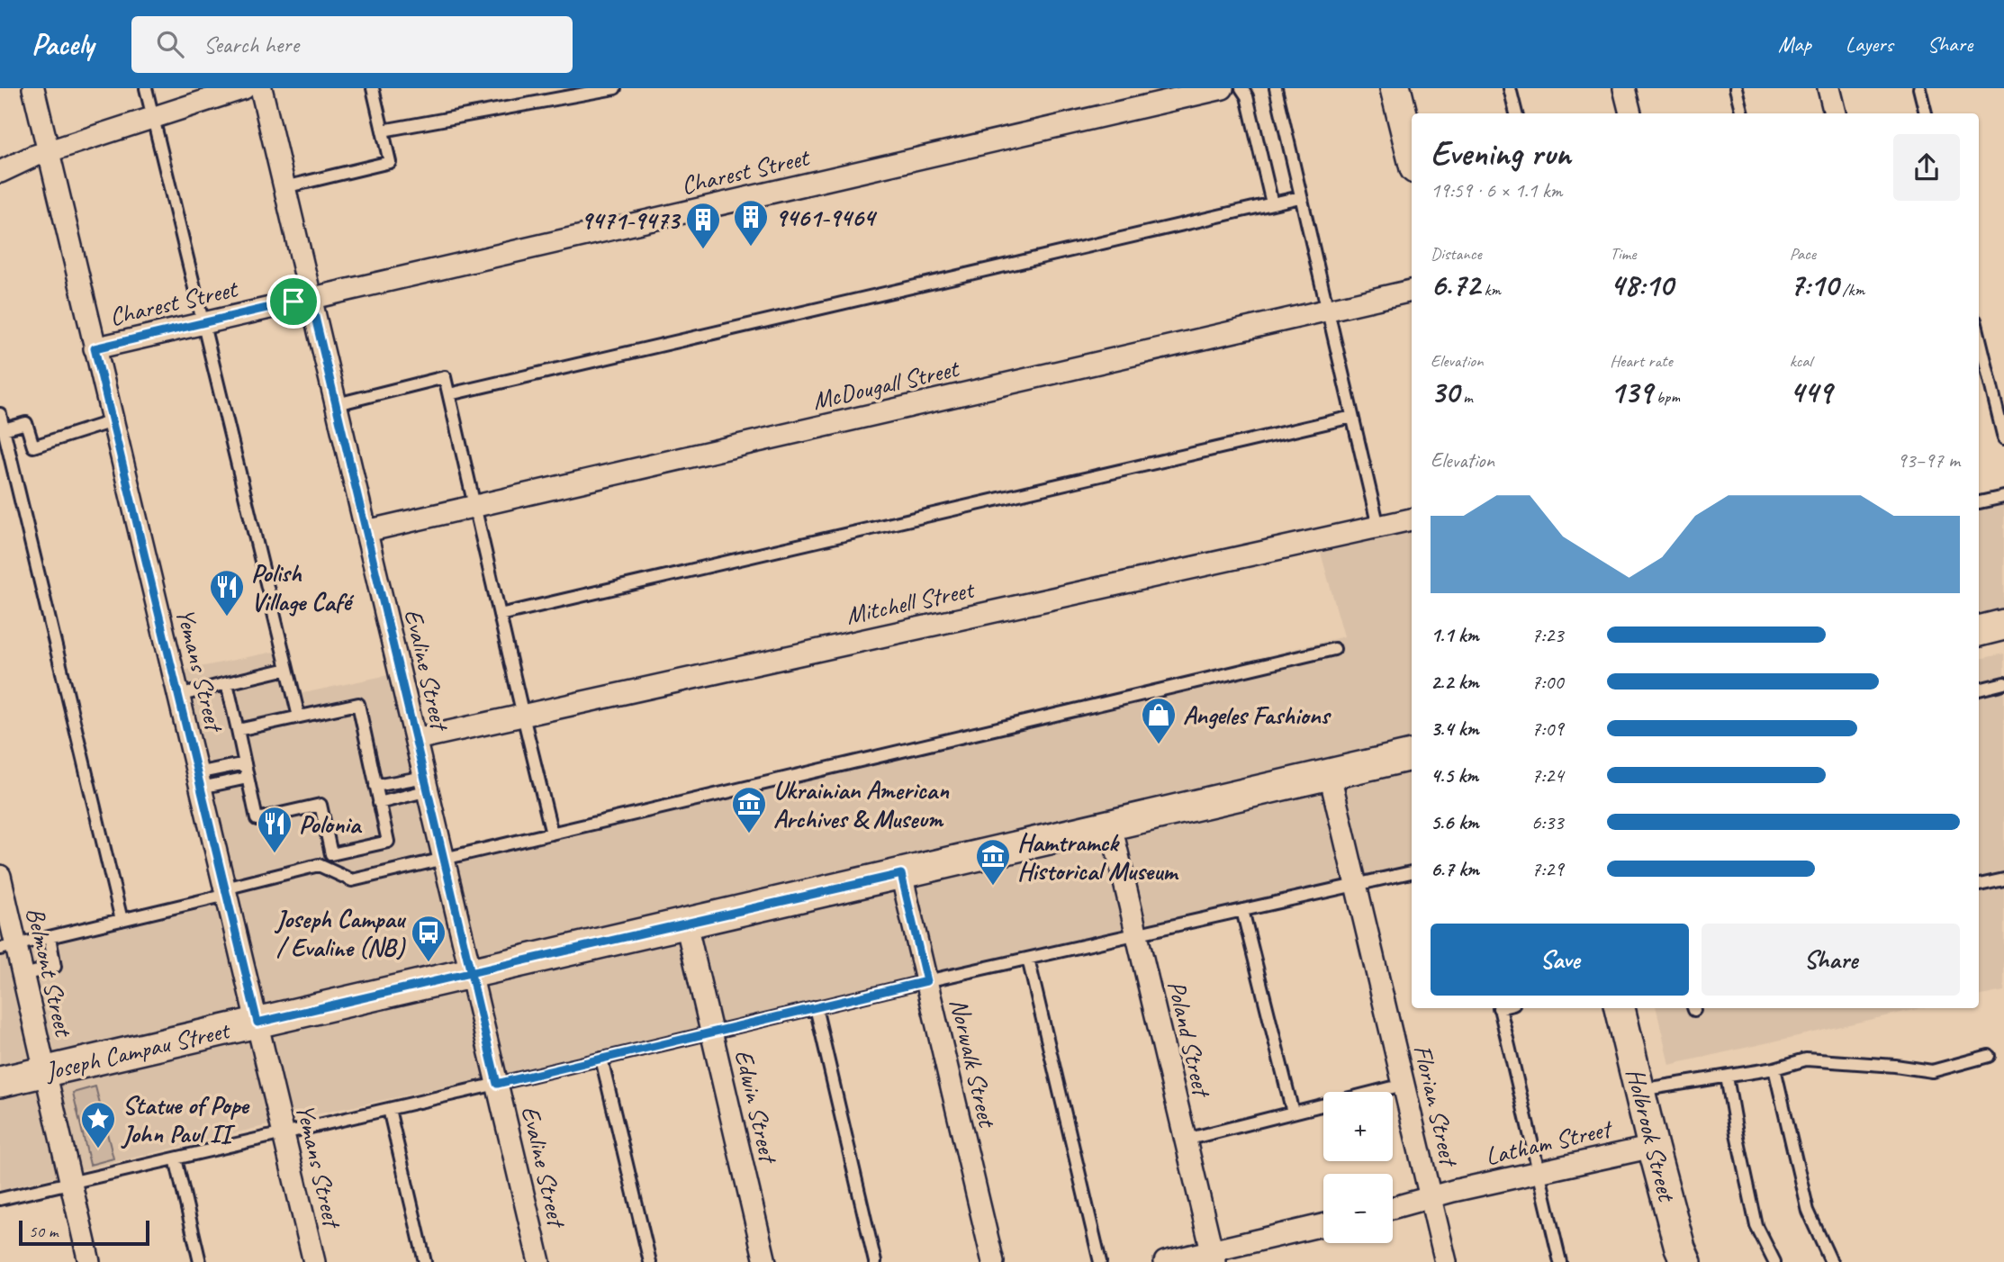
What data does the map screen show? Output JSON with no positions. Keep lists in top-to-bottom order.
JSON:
{
  "streets": {
    "street": [
      "Charest Street",
      "McDougall Street",
      "Mitchell Street",
      "Yemans Street",
      "Evaline Street",
      "Belmont Street",
      "Poland Street",
      "Joseph Campau Street",
      "Norwalk Street",
      "Florian Street",
      "Edwin Street",
      "Holbrook Street",
      "Latham Street"
    ]
  },
  "crossings": [
    ["Charest Street", "Yemans Street"],
    ["Charest Street", "Evaline Street"],
    ["McDougall Street", "Evaline Street"],
    ["Mitchell Street", "Evaline Street"],
    ["Yemans Street", "Joseph Campau Street"],
    ["Evaline Street", "Joseph Campau Street"],
    ["Belmont Street", "Joseph Campau Street"],
    ["Poland Street", "Joseph Campau Street"],
    ["Joseph Campau Street", "Norwalk Street"],
    ["Joseph Campau Street", "Florian Street"],
    ["Joseph Campau Street", "Edwin Street"],
    ["Florian Street", "Latham Street"],
    ["Holbrook Street", "Latham Street"]
  ],
  "places": {
    "building": ["9461-9464", "9471-9473"],
    "restaurant": ["Polish Village Café", "Polonia"],
    "shop": ["Angeles Fashions"],
    "museum": ["Ukrainian American Archives & Museum", "Hamtramck Historical Museum"],
    "bus stop": ["Joseph Campau / Evaline (NB)"],
    "place": ["Statue of Pope John Paul II"]
  },
  "scale_bar": "50 m",
  "page": {
    "header": "Pacely",
    "search": "Search here",
    "nav": ["Map", "Layers", "Share"],
    "heading": ["Evening run", "19:59 · 6 × 1.1 km"],
    "stats": [
      ["Distance", "6.72 km"],
      ["Time", "48:10"],
      ["Pace", "7:10 /km"],
      ["Elevation", "30 m"],
      ["Heart rate", "139 bpm"],
      ["kcal", "449"]
    ],
    "chart": ["Elevation", "93–97 m"],
    "list": [
      {
        "name": "1.1 km",
        "note": "7:23"
      },
      {
        "name": "2.2 km",
        "note": "7:00"
      },
      {
        "name": "3.4 km",
        "note": "7:09"
      },
      {
        "name": "4.5 km",
        "note": "7:24"
      },
      {
        "name": "5.6 km",
        "note": "6:33"
      },
      {
        "name": "6.7 km",
        "note": "7:29"
      }
    ],
    "buttons": ["Save", "Share"],
    "map_buttons": ["+", "−"],
    "scale": "50 m"
  }
}
